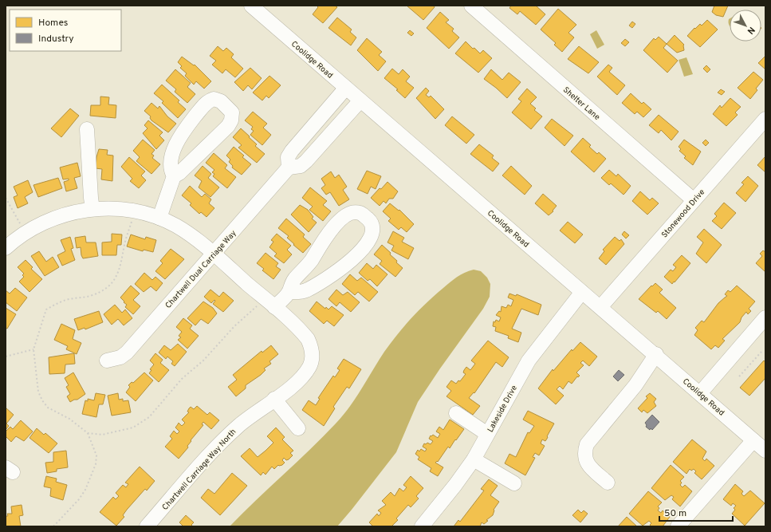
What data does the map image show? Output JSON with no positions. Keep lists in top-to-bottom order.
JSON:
{
  "streets": {
    "street": [
      "Coolidge Road",
      "Shelter Lane",
      "Stonewood Drive",
      "Chartwell Dual Carriage Way",
      "Lakeside Drive",
      "Chartwell Carriage Way North"
    ]
  },
  "crossings": [
    ["Coolidge Road", "Stonewood Drive"],
    ["Coolidge Road", "Lakeside Drive"],
    ["Shelter Lane", "Stonewood Drive"],
    ["Chartwell Dual Carriage Way", "Chartwell Carriage Way North"]
  ],
  "legend": ["Homes", "Industry"],
  "scale_bar": "50 m",
  "north": "bottom right"
}
